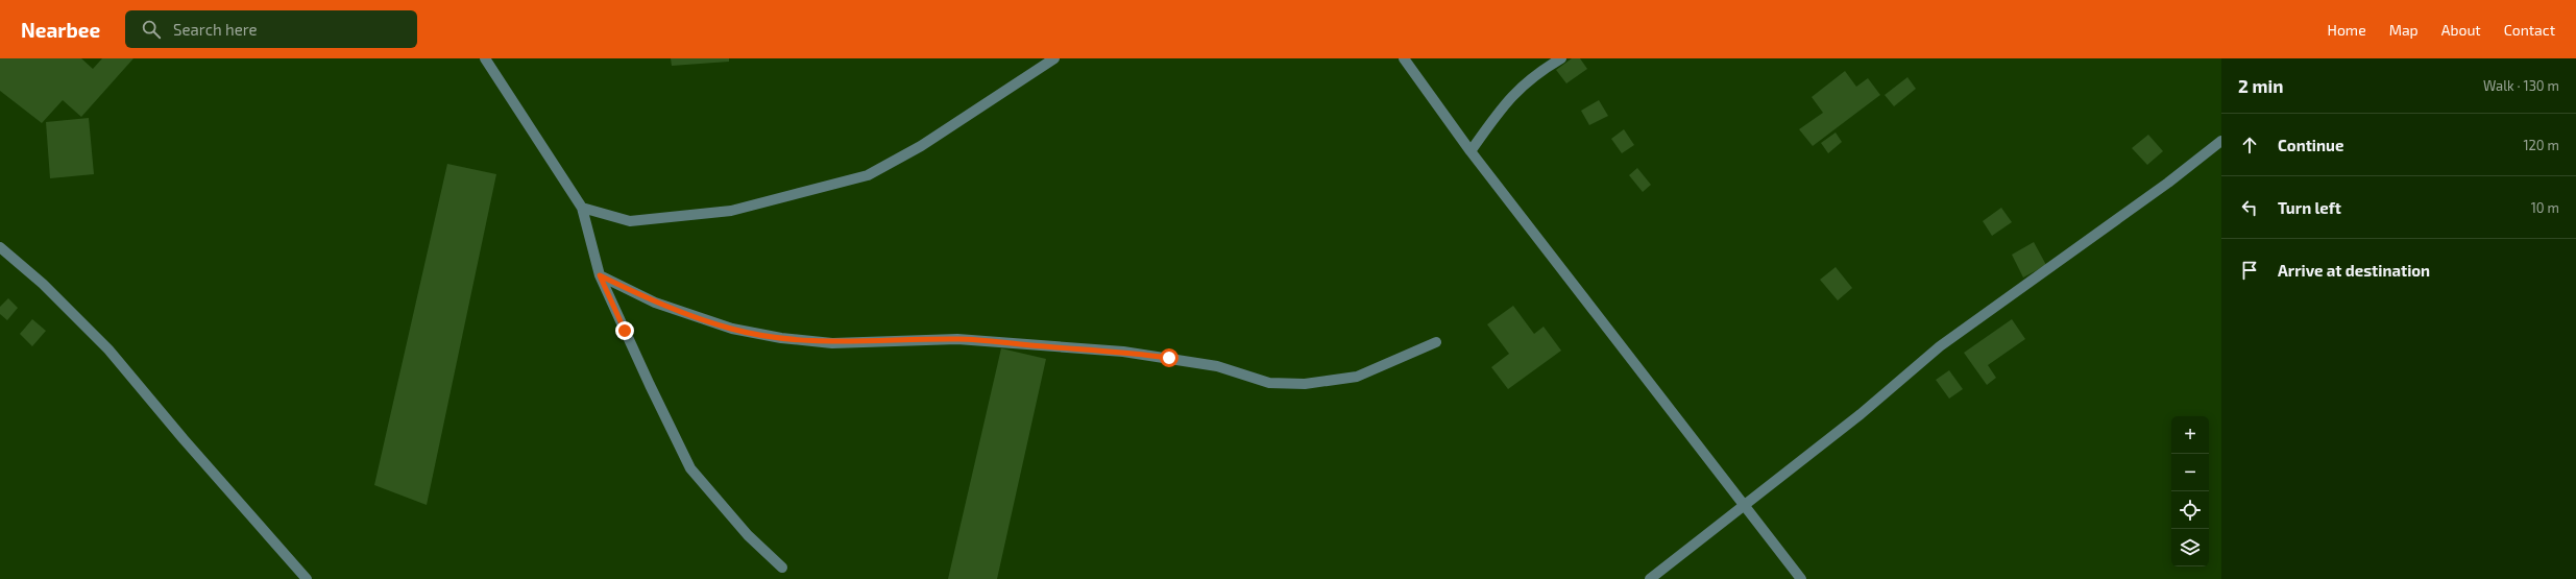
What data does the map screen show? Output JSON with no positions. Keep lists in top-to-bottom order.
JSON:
{
  "page": {
    "header": "Nearbee",
    "search": "Search here",
    "nav": [
      "Home",
      "Map",
      "About",
      "Contact"
    ],
    "heading": ["2 min", "Walk · 130 m"],
    "list": [
      ["Continue", "120 m"],
      ["Turn left", "10 m"],
      "Arrive at destination"
    ],
    "map_buttons": ["+", "−"]
  }
}
